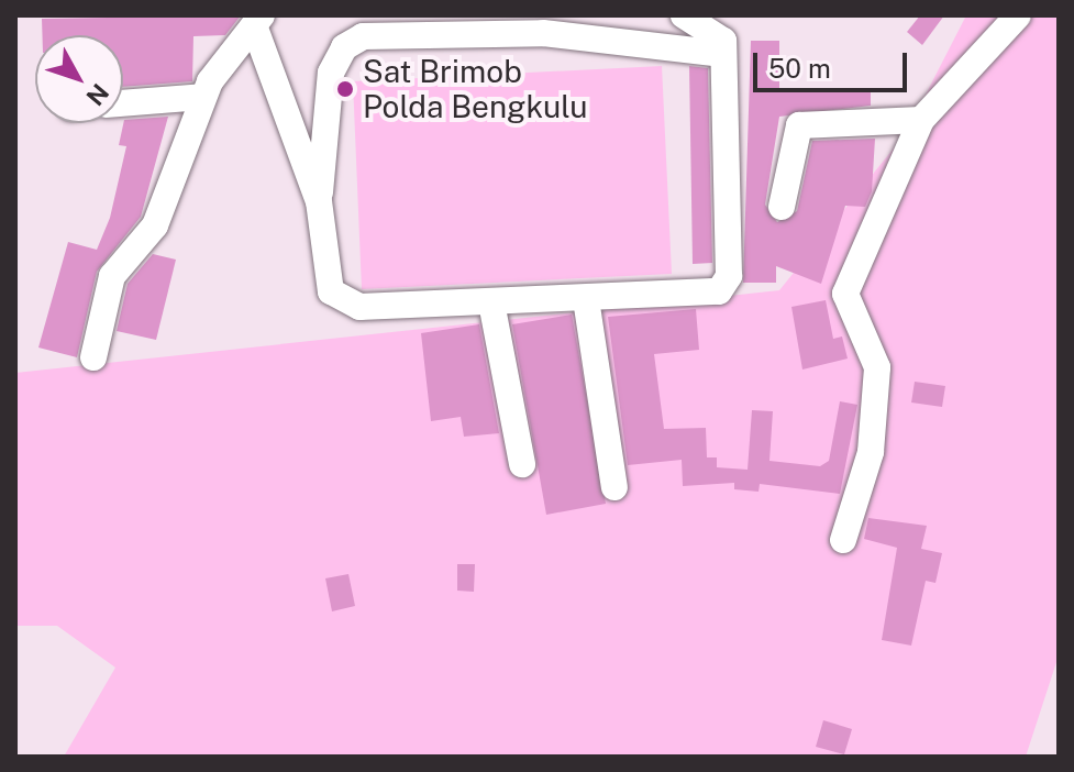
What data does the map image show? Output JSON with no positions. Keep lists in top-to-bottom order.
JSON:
{
  "places": ["Sat Brimob Polda Bengkulu"],
  "scale_bar": "50 m",
  "north": "bottom right"
}
